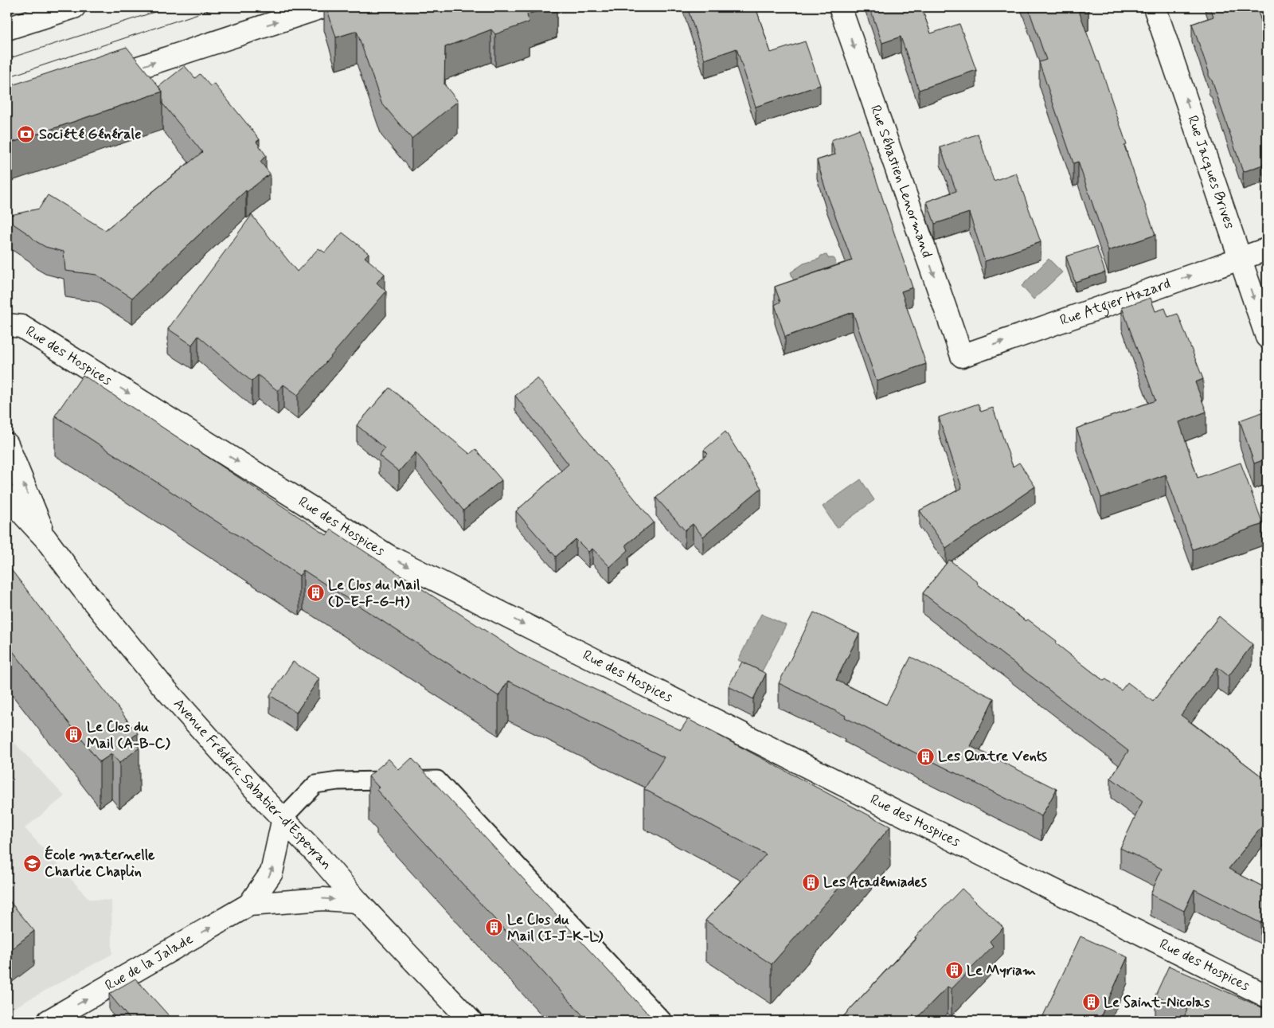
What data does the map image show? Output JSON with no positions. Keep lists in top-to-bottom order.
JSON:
{
  "streets": {
    "street": [
      "Rue Jacques Brives",
      "Rue Sébastien Lenormand",
      "Rue Atgier Hazard",
      "Rue des Hospices",
      "Avenue Frédéric Sabatier-d'Espeyran",
      "Rue de la Jalade"
    ]
  },
  "crossings": [
    ["Rue Jacques Brives", "Rue Atgier Hazard"],
    ["Rue Sébastien Lenormand", "Rue Atgier Hazard"],
    ["Avenue Frédéric Sabatier-d'Espeyran", "Rue de la Jalade"]
  ],
  "one_way": [
    "Rue Sébastien Lenormand",
    "Rue Atgier Hazard",
    "Rue des Hospices",
    "Rue de la Jalade"
  ],
  "places": {
    "bank": ["Société Générale"],
    "building": [
      "Le Clos du Mail (D-E-F-G-H)",
      "Le Clos du Mail (A-B-C)",
      "Les Quatre Vents",
      "Les Académiades",
      "Le Clos du Mail (I-J-K-L)",
      "Le Myriam",
      "Le Saint-Nicolas"
    ],
    "school or university": ["École maternelle Charlie Chaplin"]
  }
}
